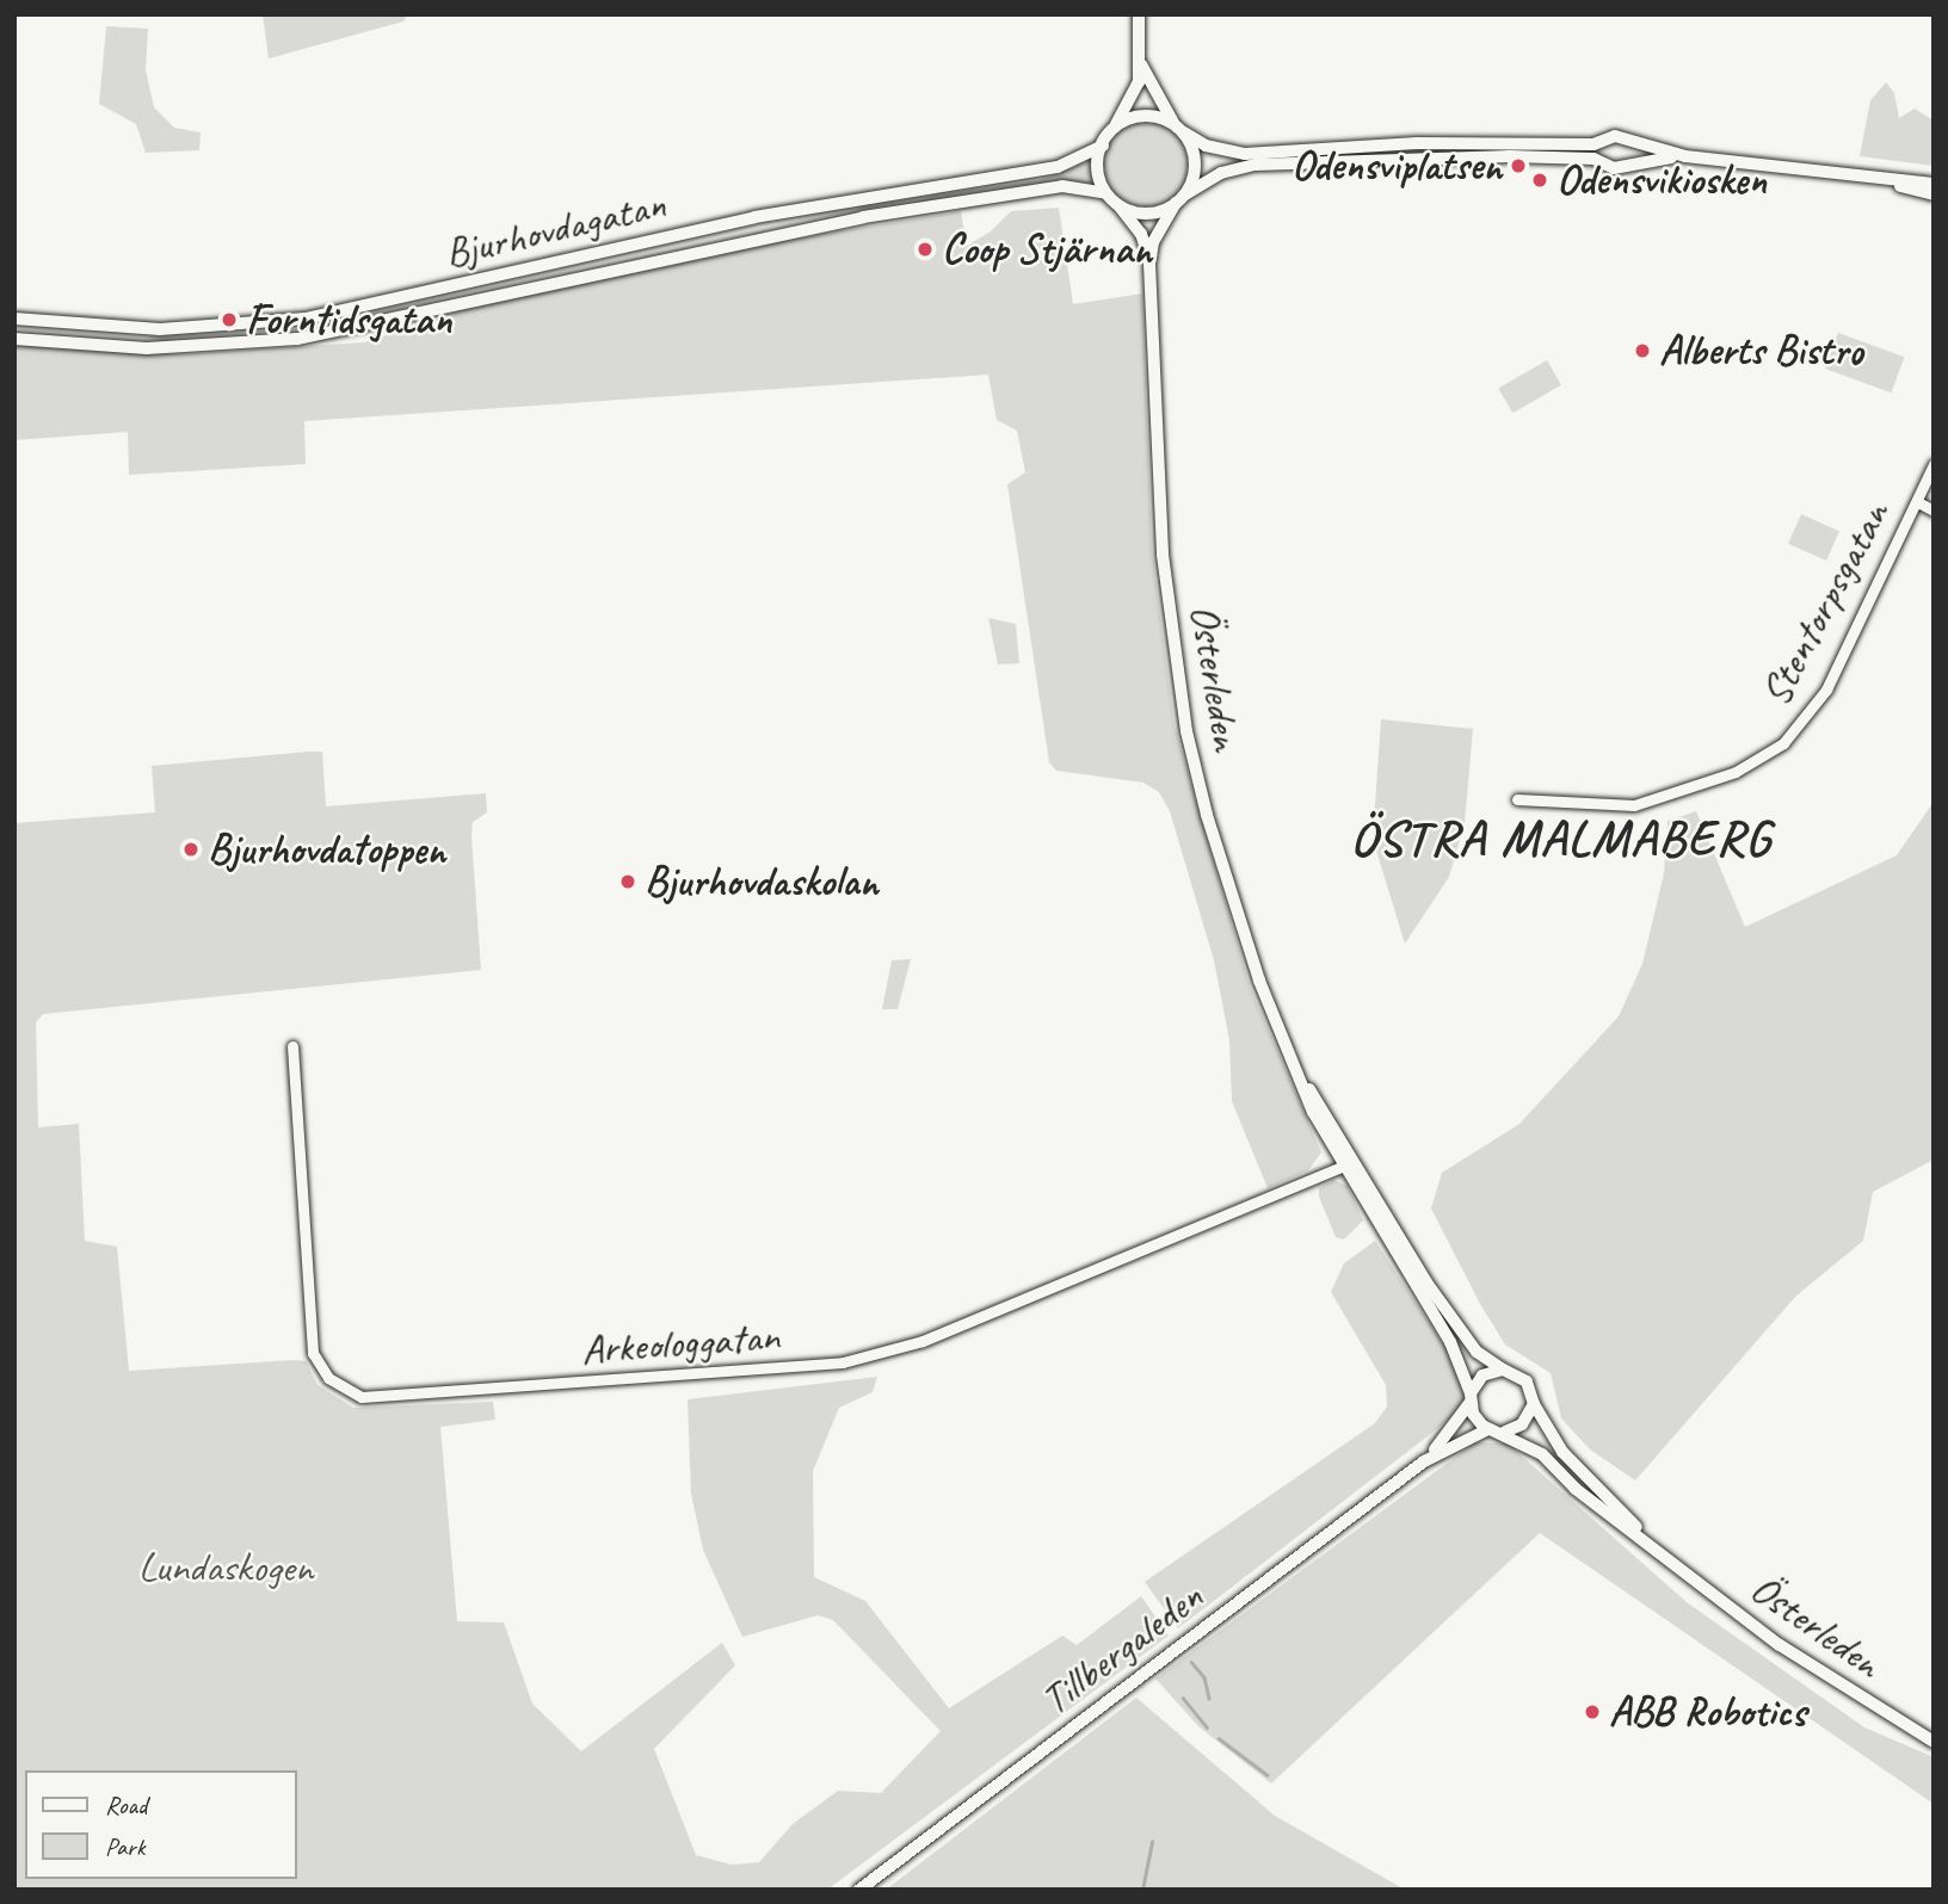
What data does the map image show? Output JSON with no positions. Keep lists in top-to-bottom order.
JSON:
{
  "streets": {
    "main road": ["Bjurhovdagatan", "Österleden", "Tillbergaleden"],
    "street": ["Stentorpsgatan", "Arkeologgatan"]
  },
  "crossings": [
    ["Bjurhovdagatan", "Österleden"],
    ["Österleden", "Arkeologgatan"],
    ["Österleden", "Tillbergaleden"]
  ],
  "districts": ["ÖSTRA MALMABERG"],
  "parks": ["Lundaskogen"],
  "places": [
    "Odensviplatsen",
    "Odensvikiosken",
    "Coop Stjärnan",
    "Forntidsgatan",
    "Alberts Bistro",
    "Bjurhovdatoppen",
    "Bjurhovdaskolan",
    "ABB Robotics"
  ],
  "legend": ["Road", "Park"]
}
